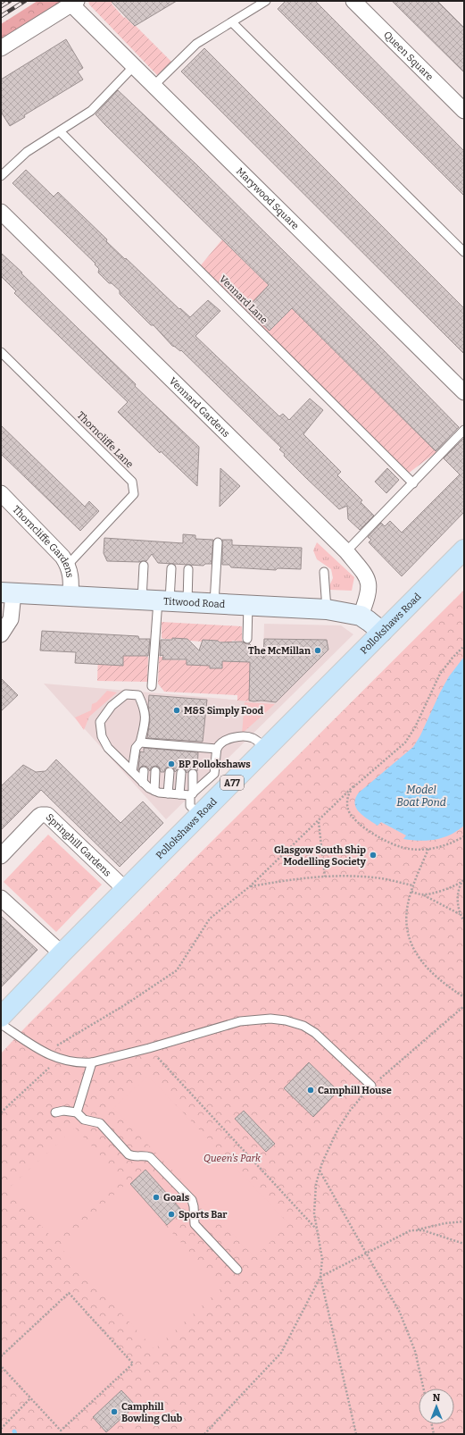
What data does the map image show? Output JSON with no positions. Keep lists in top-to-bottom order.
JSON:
{
  "streets": {
    "main road": ["Pollokshaws Road", "A77"],
    "street": [
      "Queen Square",
      "Marywood Square",
      "Vennard Gardens",
      "Thorncliffe Gardens",
      "Titwood Road",
      "Springhill Gardens"
    ],
    "lane": ["Vennard Lane", "Thorncliffe Lane"]
  },
  "crossings": [
    ["Vennard Gardens", "Titwood Road"],
    ["Thorncliffe Lane", "Thorncliffe Gardens"],
    ["Thorncliffe Gardens", "Titwood Road"],
    ["Titwood Road", "Pollokshaws Road"],
    ["Pollokshaws Road", "Springhill Gardens"]
  ],
  "water": ["Model Boat Pond"],
  "parks": ["Queen's Park"],
  "places": [
    "The McMillan",
    "M&S Simply Food",
    "BP Pollokshaws",
    "Glasgow South Ship Modelling Society",
    "Camphill House",
    "Goals",
    "Sports Bar",
    "Camphill Bowling Club"
  ],
  "north": "top"
}
